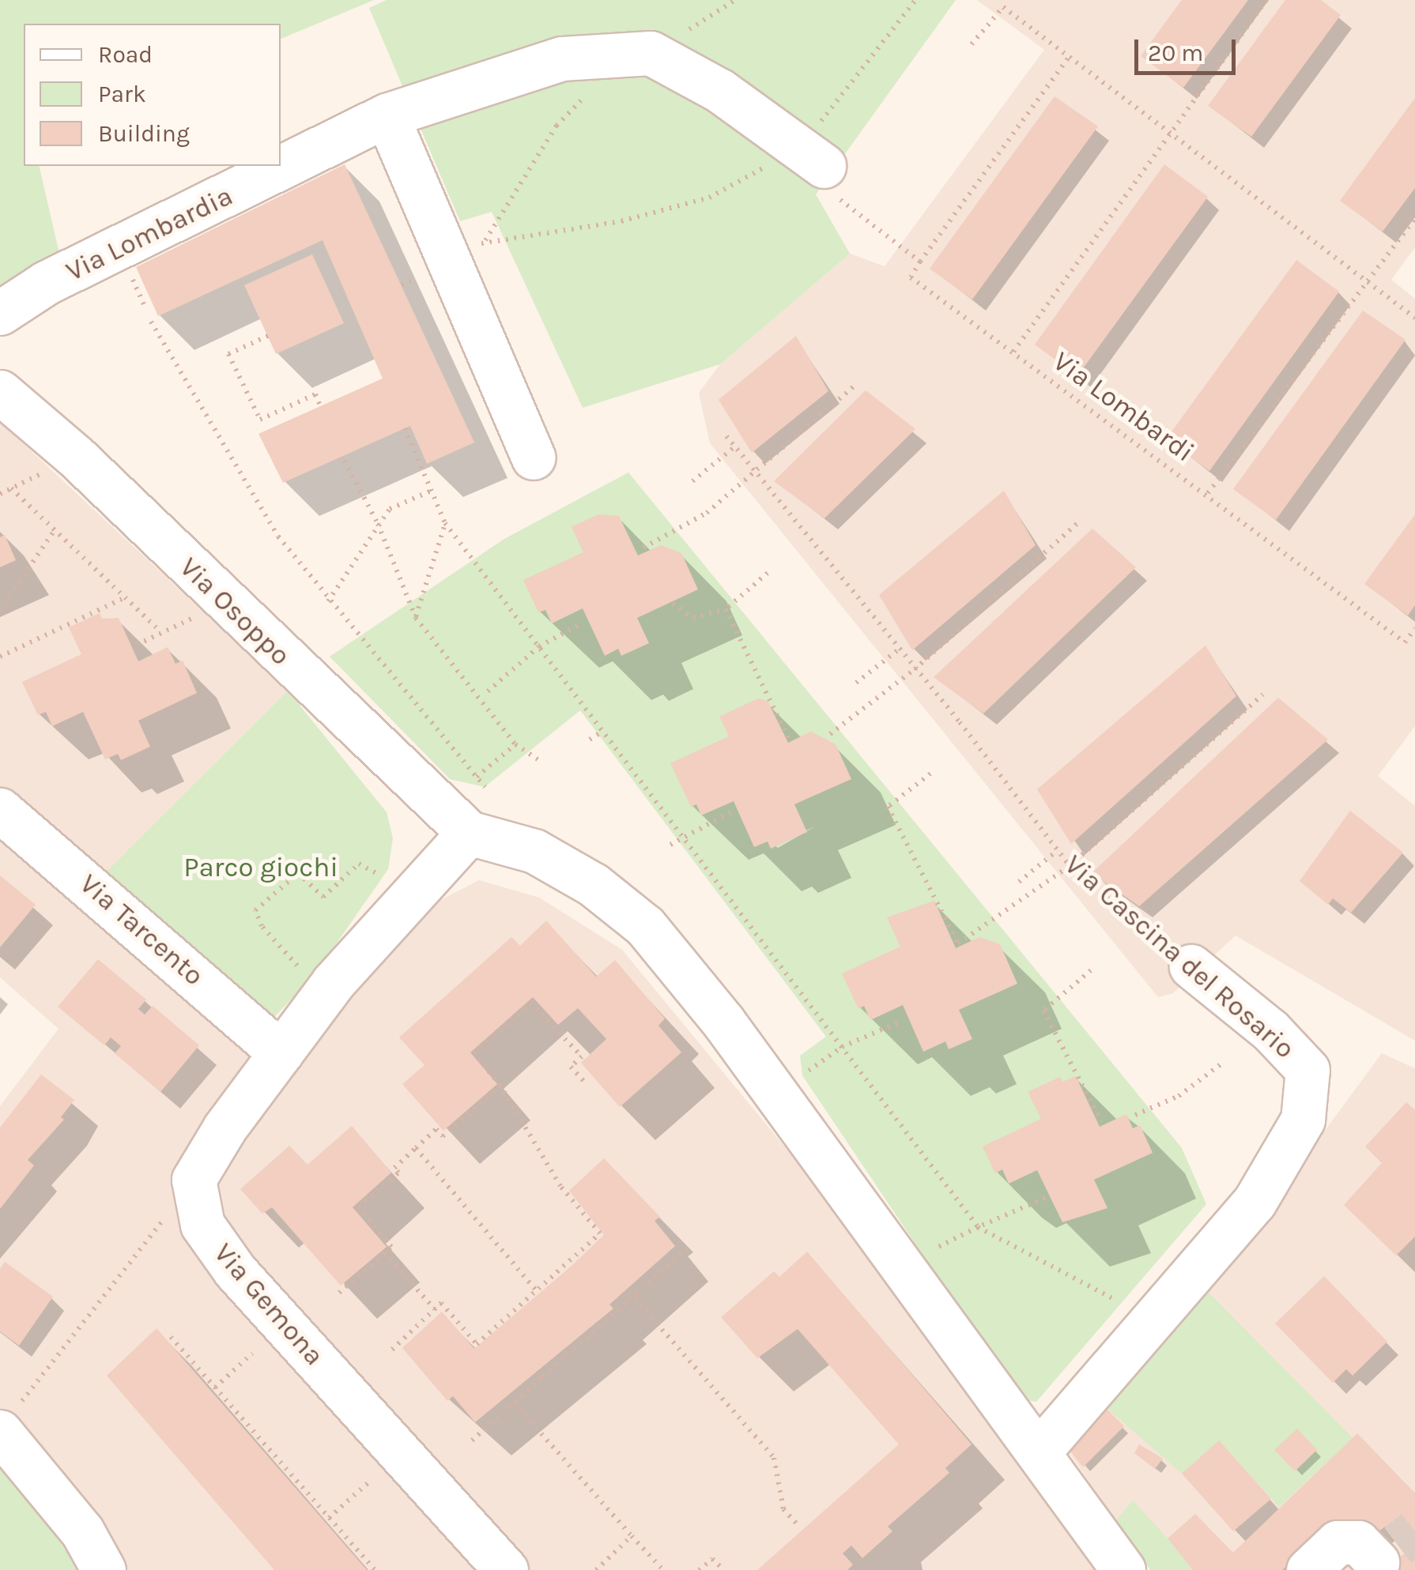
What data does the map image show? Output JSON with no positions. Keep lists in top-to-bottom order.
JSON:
{
  "streets": {
    "street": [
      "Via Lombardia",
      "Via Osoppo",
      "Via Tarcento",
      "Via Cascina del Rosario",
      "Via Gemona"
    ],
    "path": ["Via Lombardi"]
  },
  "parks": ["Parco giochi"],
  "legend": ["Road", "Park", "Building"],
  "scale_bar": "20 m"
}
